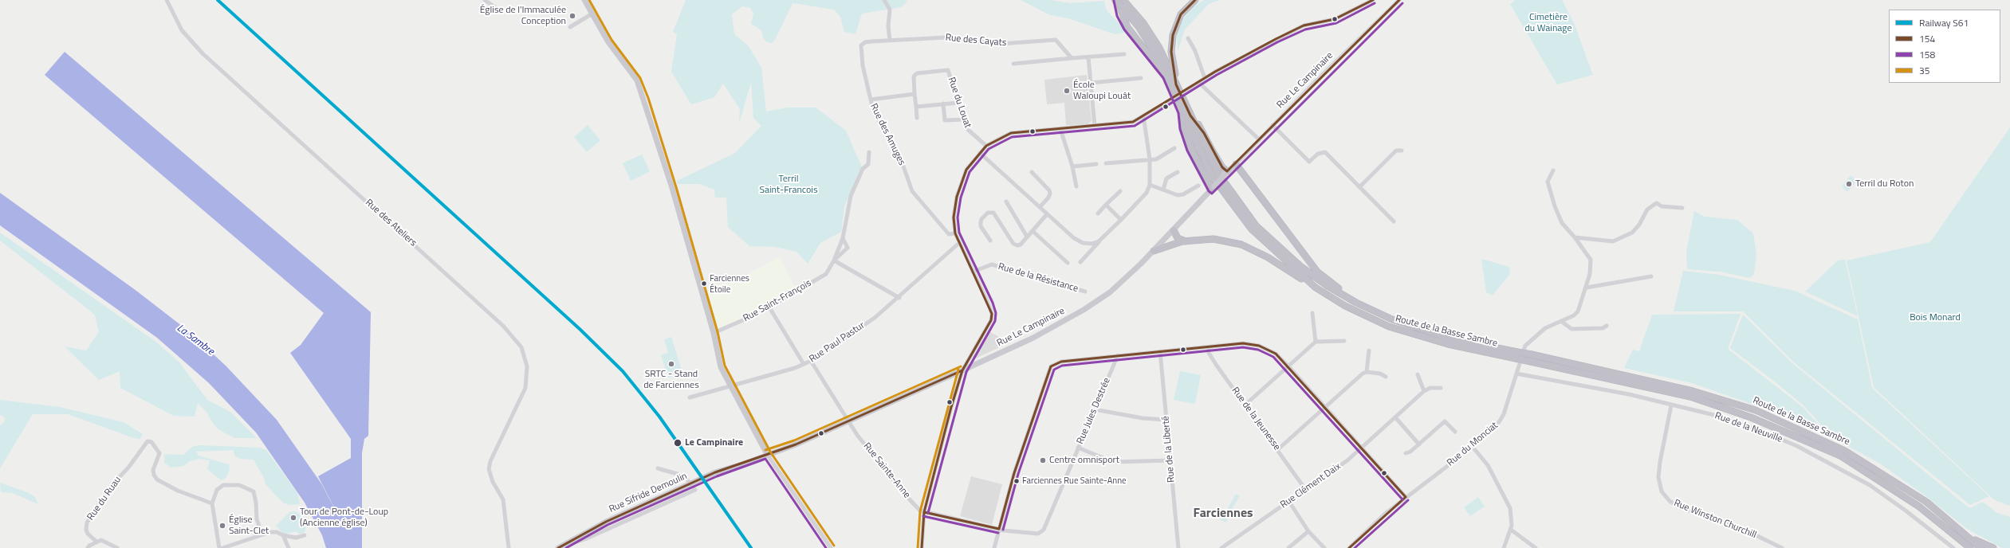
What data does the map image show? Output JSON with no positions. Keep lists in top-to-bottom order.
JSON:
{
  "streets": {
    "highway": ["Route de la Basse Sambre"],
    "main road": ["Rue Le Campinaire", "Rue Sifride Demoulin"],
    "street": [
      "Rue des Cayats",
      "Rue du Louat",
      "Rue des Amuges",
      "Rue des Ateliers",
      "Rue de la Résistance",
      "Rue Saint-François",
      "Rue Paul Pastur",
      "Rue Jules Destrée",
      "Rue de la Jeunesse",
      "Rue de la Neuville",
      "Rue du Monciat",
      "Rue de la Liberté",
      "Rue Sainte-Anne",
      "Rue Clément Daix",
      "Rue du Ruau",
      "Rue Winston Churchill"
    ]
  },
  "crossings": [
    ["Rue des Cayats", "Rue des Amuges"],
    ["Rue Le Campinaire", "Rue Sainte-Anne"],
    ["Rue Le Campinaire", "Rue Sifride Demoulin"],
    ["Rue Paul Pastur", "Rue Sainte-Anne"],
    ["Rue Jules Destrée", "Rue Sainte-Anne"],
    ["Rue de la Jeunesse", "Rue Clément Daix"],
    ["Rue de la Neuville", "Rue du Monciat"],
    ["Rue de la Neuville", "Rue Winston Churchill"]
  ],
  "districts": ["Farciennes"],
  "water": ["La Sambre"],
  "parks": ["Cimetière du Wainage", "Terril Saint-Francois", "Bois Monard"],
  "places": [
    "Église de l'Immaculée Conception",
    "École Waloupi Louât",
    "Terril du Roton",
    "Farciennes Étoile",
    "SRTC - Stand de Farciennes",
    "Le Campinaire",
    "Centre omnisport",
    "Farciennes Rue Sainte-Anne",
    "Tour de Pont-de-Loup (Ancienne église)",
    "Église Saint-Clet"
  ],
  "lines": [
    "rail line S61",
    "transit line 154",
    "transit line 35",
    "transit line 158"
  ],
  "legend": [
    "Railway S61",
    "154",
    "158",
    "35"
  ]
}
